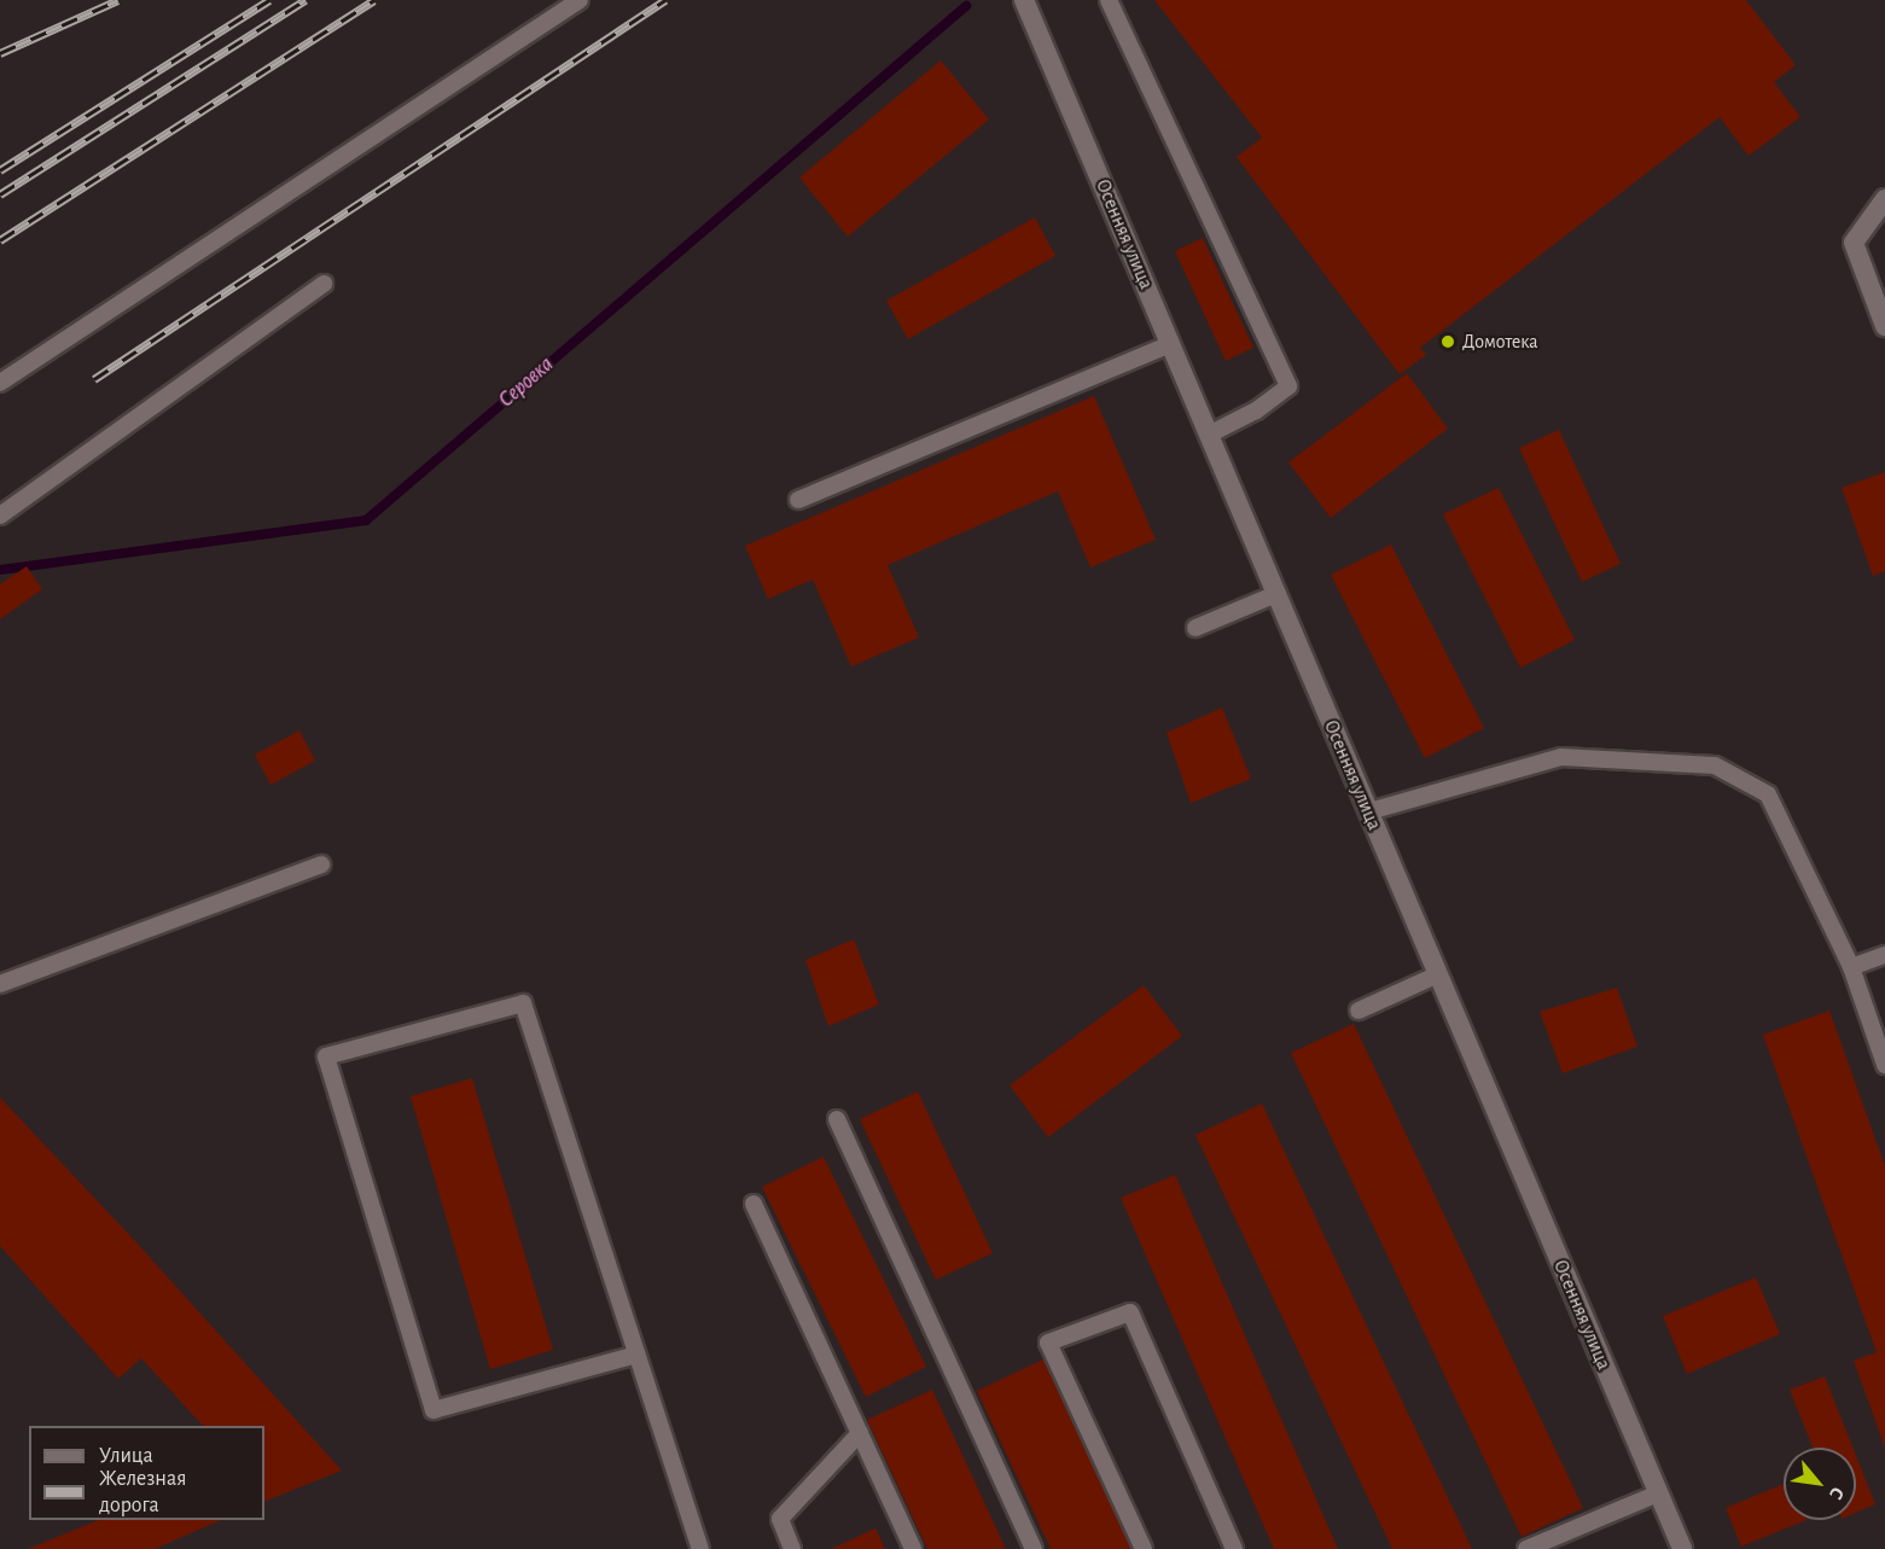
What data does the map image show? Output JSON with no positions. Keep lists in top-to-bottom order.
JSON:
{
  "streets": {
    "street": ["Осенняя улица"]
  },
  "water": ["Серовка"],
  "places": ["Домотека"],
  "legend": ["Улица", "Железная дорога"],
  "north": "bottom right"
}
